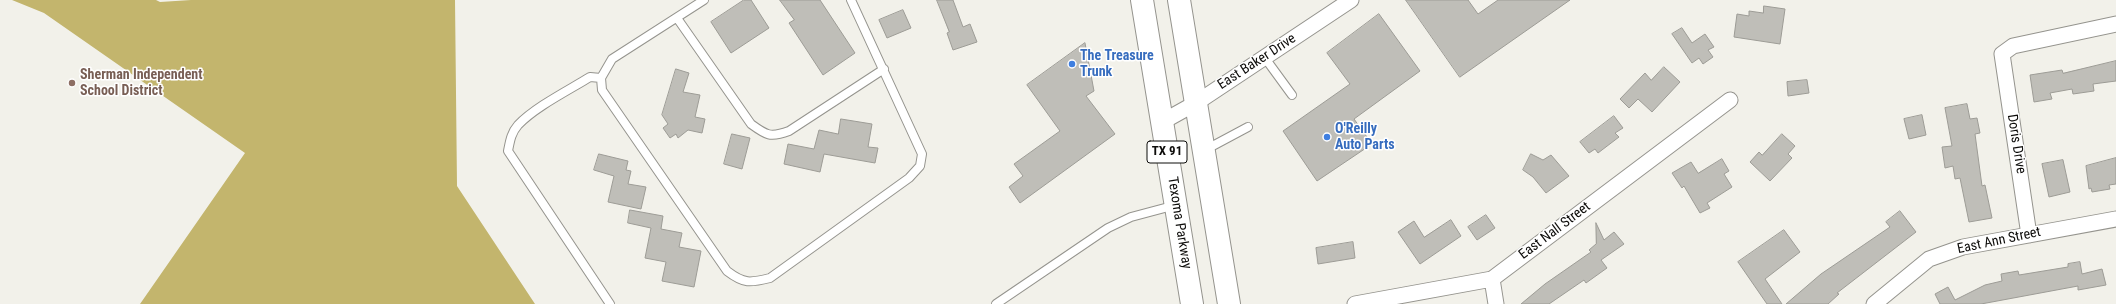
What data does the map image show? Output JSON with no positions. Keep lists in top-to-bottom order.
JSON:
{
  "streets": {
    "main road": ["TX 91", "Texoma Parkway"],
    "street": [
      "East Baker Drive",
      "Doris Drive",
      "East Nall Street",
      "East Ann Street"
    ]
  },
  "crossings": [
    ["East Baker Drive", "TX 91"],
    ["East Baker Drive", "Texoma Parkway"],
    ["Doris Drive", "East Ann Street"]
  ],
  "places": ["The Treasure Trunk", "Sherman Independent School District", "O'Reilly Auto Parts"]
}
